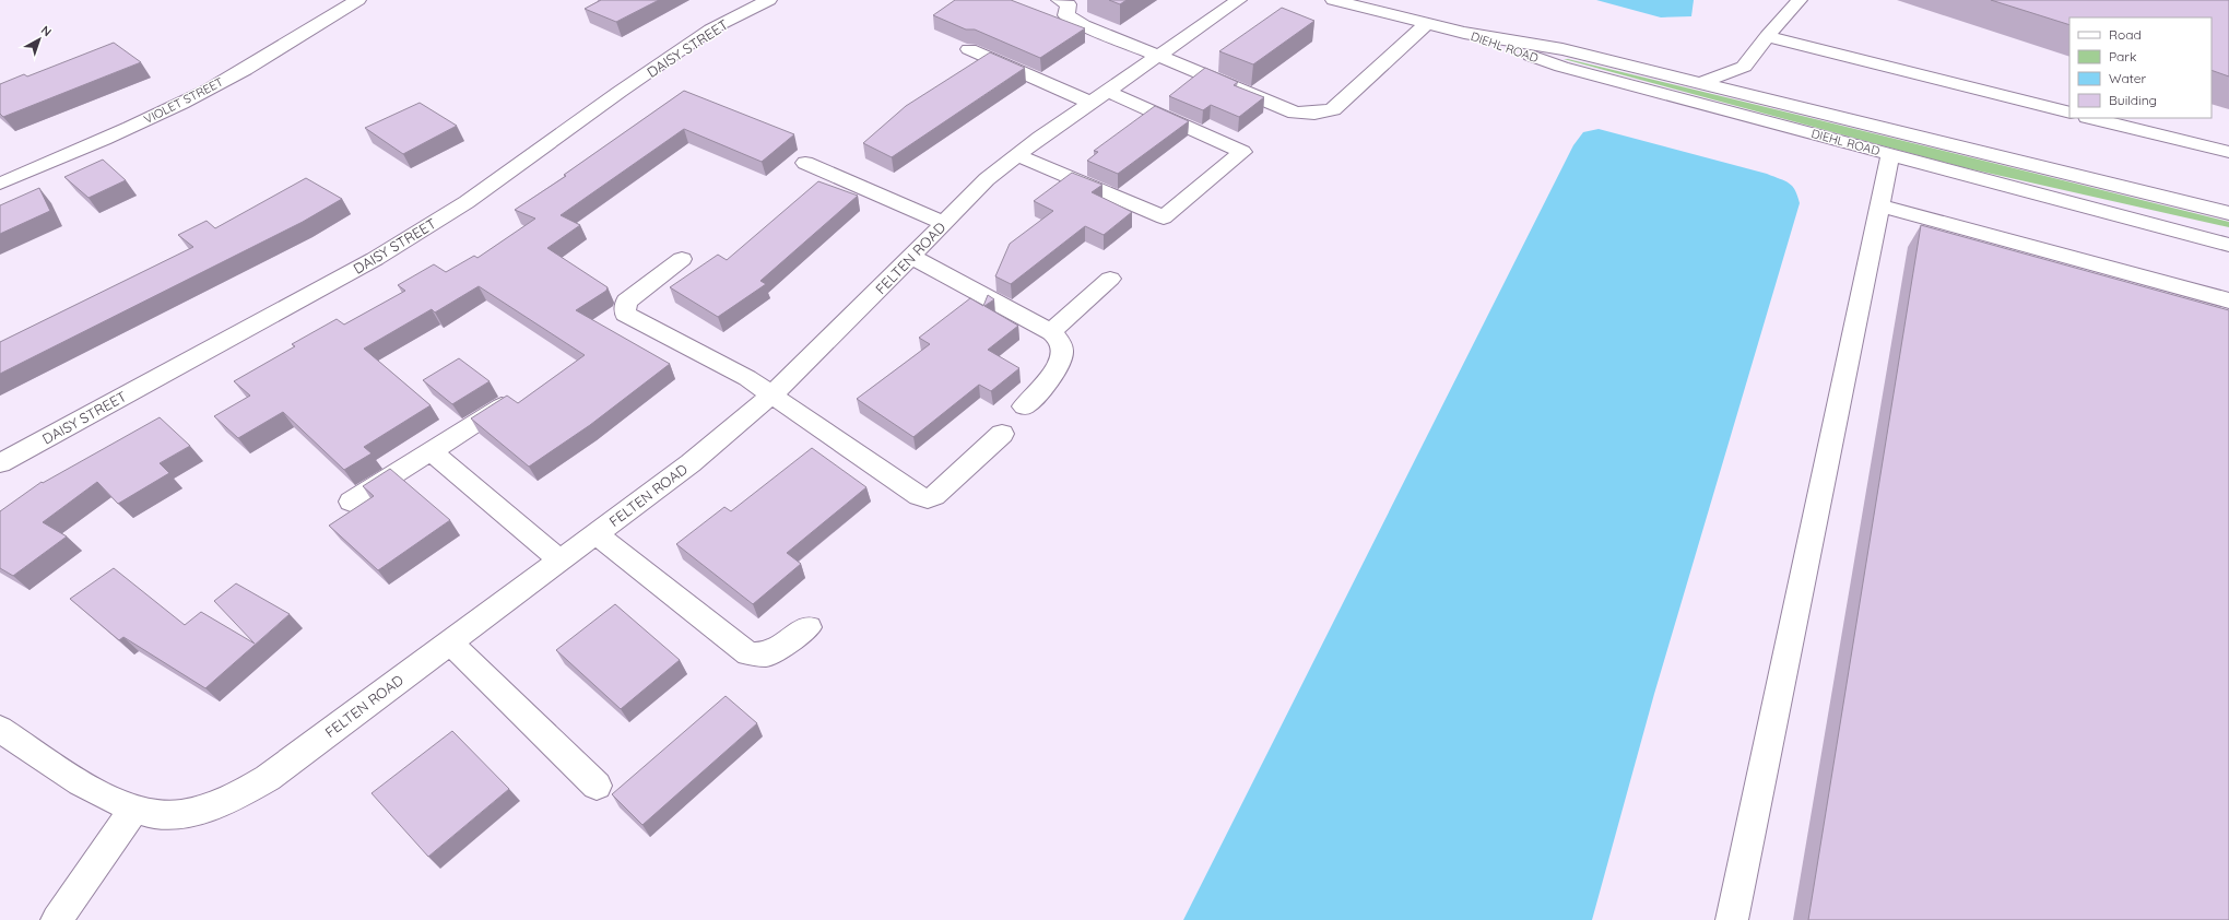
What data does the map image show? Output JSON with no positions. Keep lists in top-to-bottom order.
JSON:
{
  "streets": {
    "street": [
      "DIEHL ROAD",
      "DAISY STREET",
      "VIOLET STREET",
      "FELTEN ROAD"
    ]
  },
  "legend": [
    "Road",
    "Park",
    "Water",
    "Building"
  ],
  "north": "top right"
}
